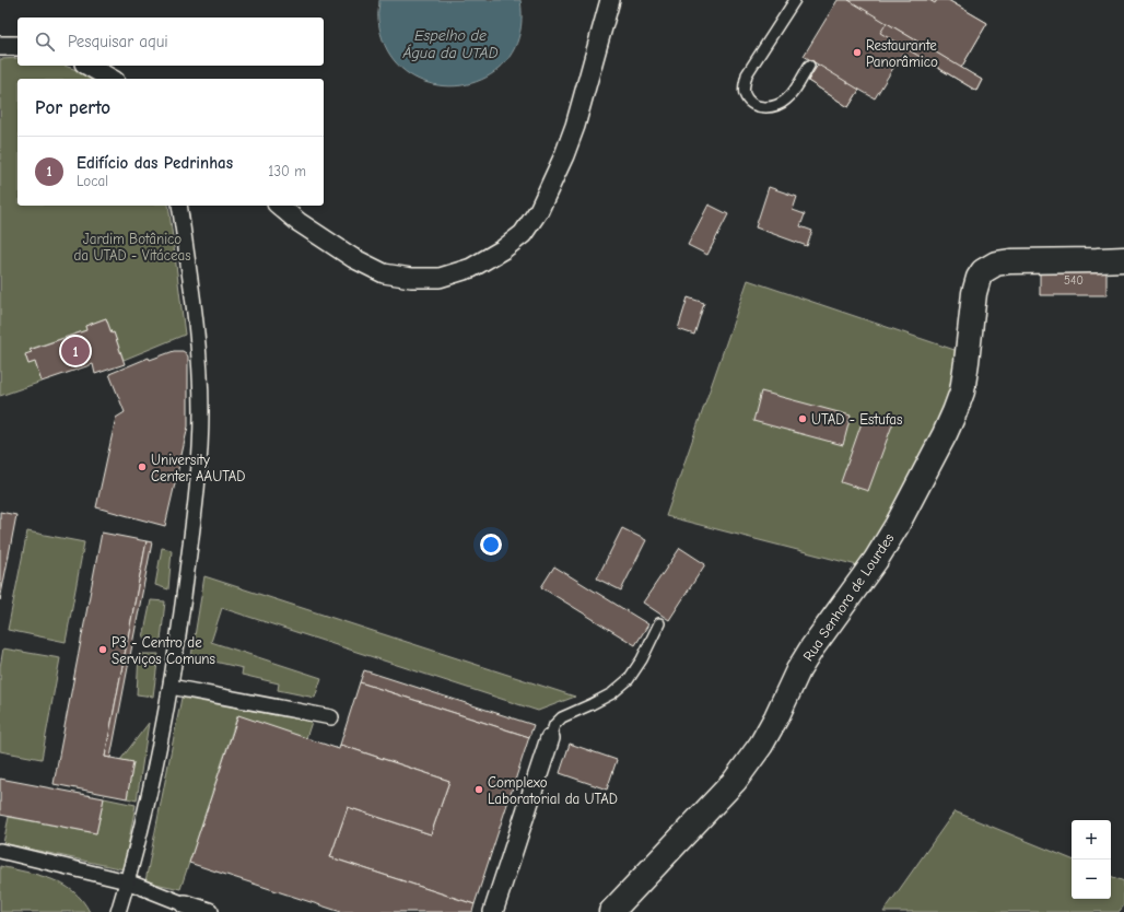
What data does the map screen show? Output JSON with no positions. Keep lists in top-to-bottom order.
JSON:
{
  "streets": {
    "street": ["Rua Senhora de Lourdes"]
  },
  "water": ["Espelho de Água da UTAD"],
  "parks": ["Jardim Botânico da UTAD - Vitáceas"],
  "places": [
    "Restaurante Panorâmico",
    "UTAD - Estufas",
    "University Center AAUTAD",
    "P3 - Centro de Serviços Comuns",
    "Complexo Laboratorial da UTAD"
  ],
  "house_numbers": ["540"],
  "page": {
    "search": "Pesquisar aqui",
    "heading": "Por perto",
    "list": [
      {
        "mark": "1",
        "name": "Edifício das Pedrinhas",
        "note": "Local",
        "value": "130 m"
      }
    ],
    "pins": "1",
    "map_buttons": ["+", "−"]
  }
}
